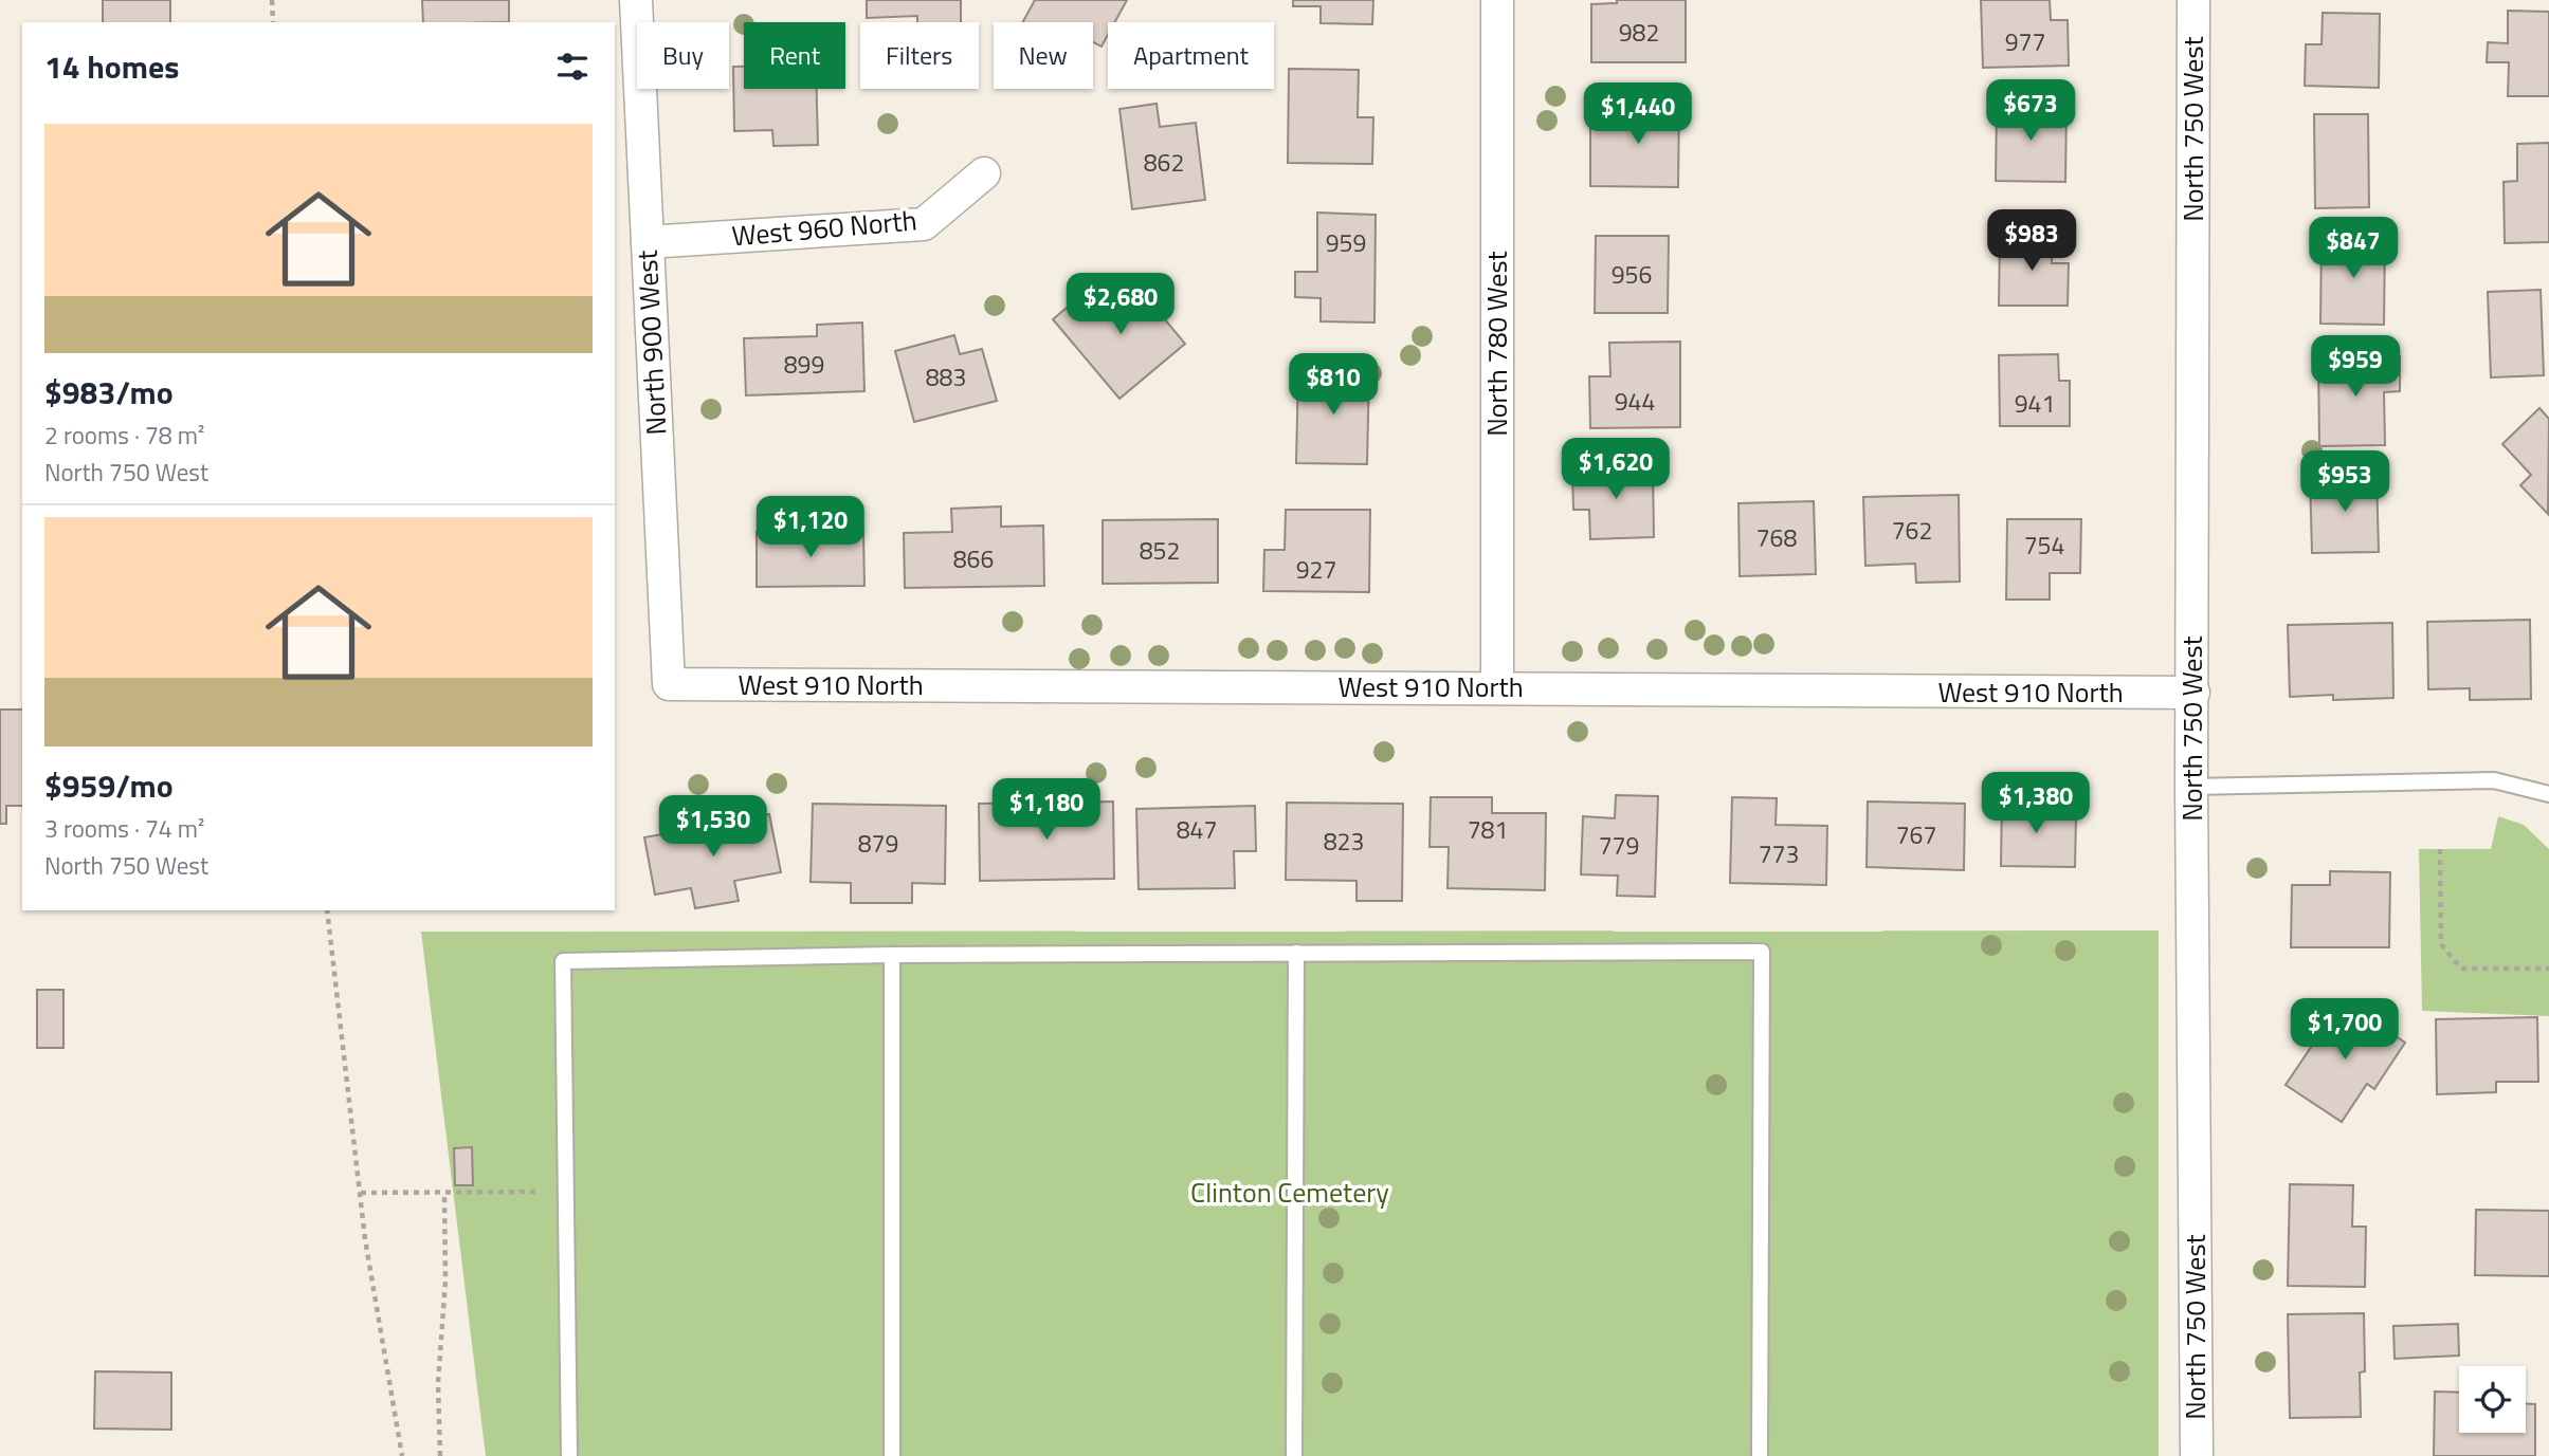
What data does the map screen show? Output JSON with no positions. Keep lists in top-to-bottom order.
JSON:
{
  "streets": {
    "street": [
      "North 750 West",
      "West 960 North",
      "North 900 West",
      "North 780 West",
      "West 910 North"
    ]
  },
  "crossings": [
    ["North 750 West", "West 910 North"],
    ["West 960 North", "North 900 West"],
    ["North 900 West", "West 910 North"],
    ["North 780 West", "West 910 North"]
  ],
  "parks": ["Clinton Cemetery"],
  "house_numbers": [
    "982",
    "977",
    "862",
    "959",
    "956",
    "899",
    "883",
    "944",
    "941",
    "762",
    "768",
    "754",
    "852",
    "866",
    "927",
    "847",
    "781",
    "767",
    "823",
    "879",
    "779",
    "773"
  ],
  "page": {
    "chip": [
      "Buy",
      "Rent",
      "Filters",
      "New",
      "Apartment"
    ],
    "heading": "14 homes",
    "price": [
      "$673",
      "$1,440",
      "$983",
      "$847",
      "$2,680",
      "$959",
      "$810",
      "$1,620",
      "$953",
      "$1,120",
      "$1,380",
      "$1,180",
      "$1,530",
      "$1,700"
    ],
    "list": [
      {
        "name": "$983/mo",
        "note": "2 rooms · 78 m² · North 750 West"
      },
      {
        "name": "$959/mo",
        "note": "3 rooms · 74 m² · North 750 West"
      }
    ]
  }
}
